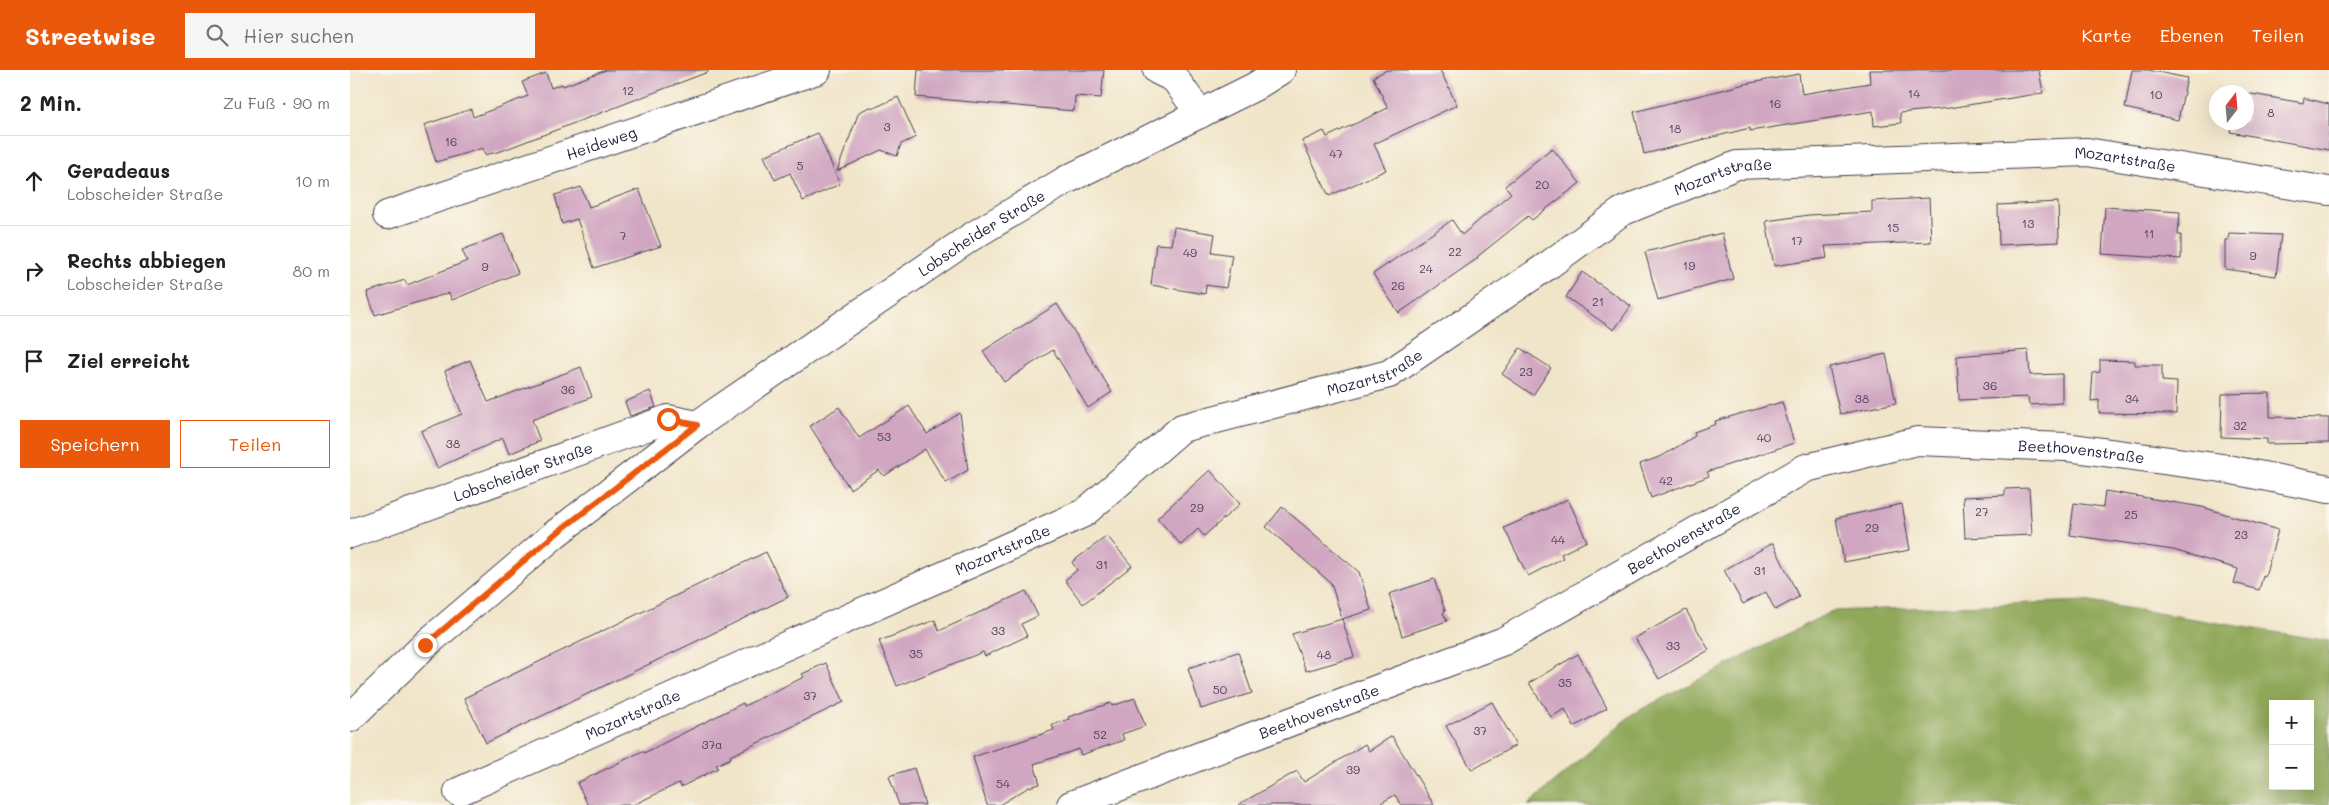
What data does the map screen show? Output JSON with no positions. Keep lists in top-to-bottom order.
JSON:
{
  "streets": {
    "street": [
      "Heideweg",
      "Mozartstraße",
      "Lobscheider Straße",
      "Beethovenstraße"
    ]
  },
  "house_numbers": [
    "12",
    "14",
    "10",
    "16",
    "8",
    "3",
    "18",
    "16",
    "47",
    "5",
    "20",
    "13",
    "15",
    "11",
    "7",
    "17",
    "22",
    "49",
    "9",
    "19",
    "9",
    "24",
    "26",
    "21",
    "23",
    "36",
    "36",
    "38",
    "34",
    "32",
    "53",
    "40",
    "38",
    "42",
    "29",
    "27",
    "25",
    "29",
    "23",
    "44",
    "31",
    "31",
    "33",
    "33",
    "35",
    "48",
    "35",
    "50",
    "37",
    "37",
    "52",
    "37a",
    "39",
    "54"
  ],
  "north": "top",
  "page": {
    "header": "Streetwise",
    "search": "Hier suchen",
    "nav": ["Karte", "Ebenen", "Teilen"],
    "heading": ["2 Min.", "Zu Fuß · 90 m"],
    "list": [
      ["Geradeaus", "Lobscheider Straße", "10 m"],
      ["Rechts abbiegen", "Lobscheider Straße", "80 m"],
      "Ziel erreicht"
    ],
    "buttons": ["Speichern", "Teilen"],
    "map_buttons": ["+", "−"]
  }
}
